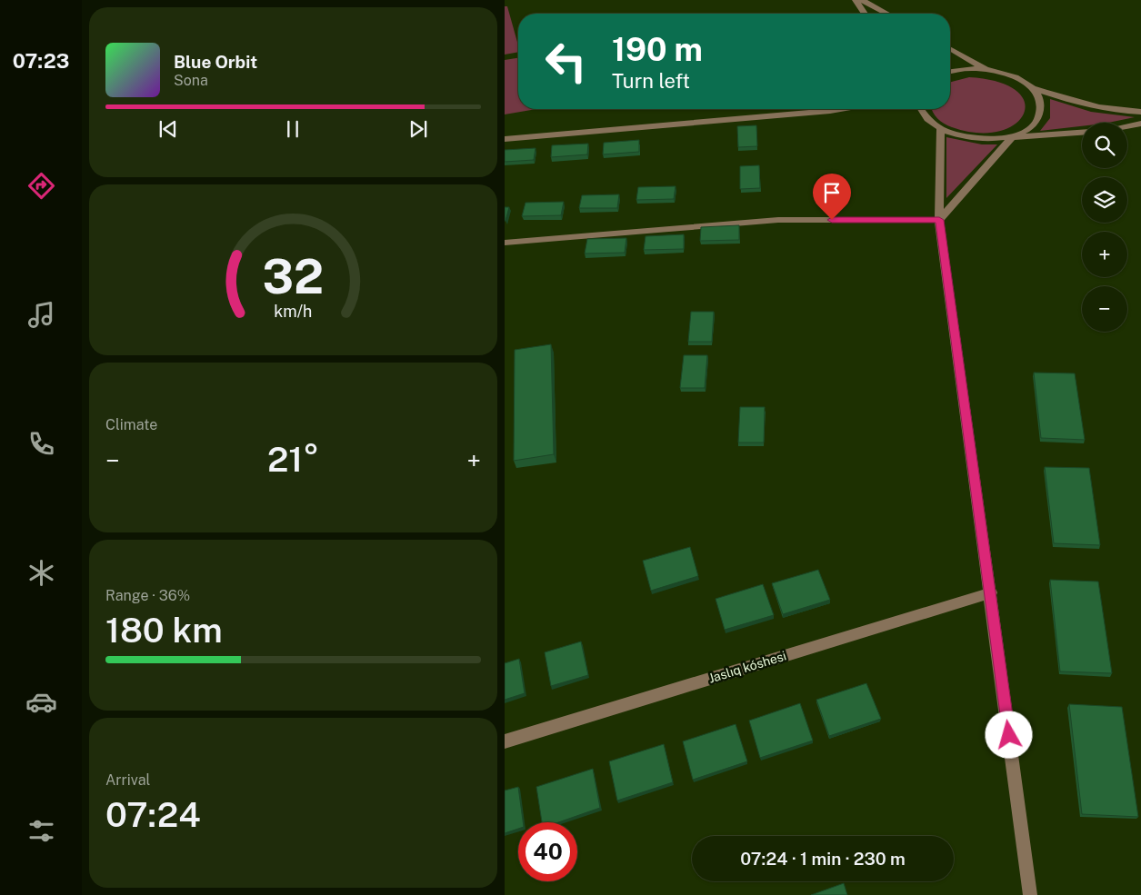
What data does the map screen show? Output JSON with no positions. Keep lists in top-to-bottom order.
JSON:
{
  "streets": {
    "street": ["Jaslıq kóshesi"]
  },
  "page": {
    "tabs": "07:23",
    "turn": ["190 m", "Turn left"],
    "song": ["Blue Orbit", "Sona"],
    "map_buttons": ["+", "−"],
    "tile": [
      "Climate",
      ["Range · 36%", "180 km"],
      ["Arrival", "07:24"]
    ],
    "heat": ["−", "21°", "+"],
    "limit": "40",
    "trip": "07:24 · 1 min · 230 m",
    "gauge": ["32", "km/h"]
  }
}
